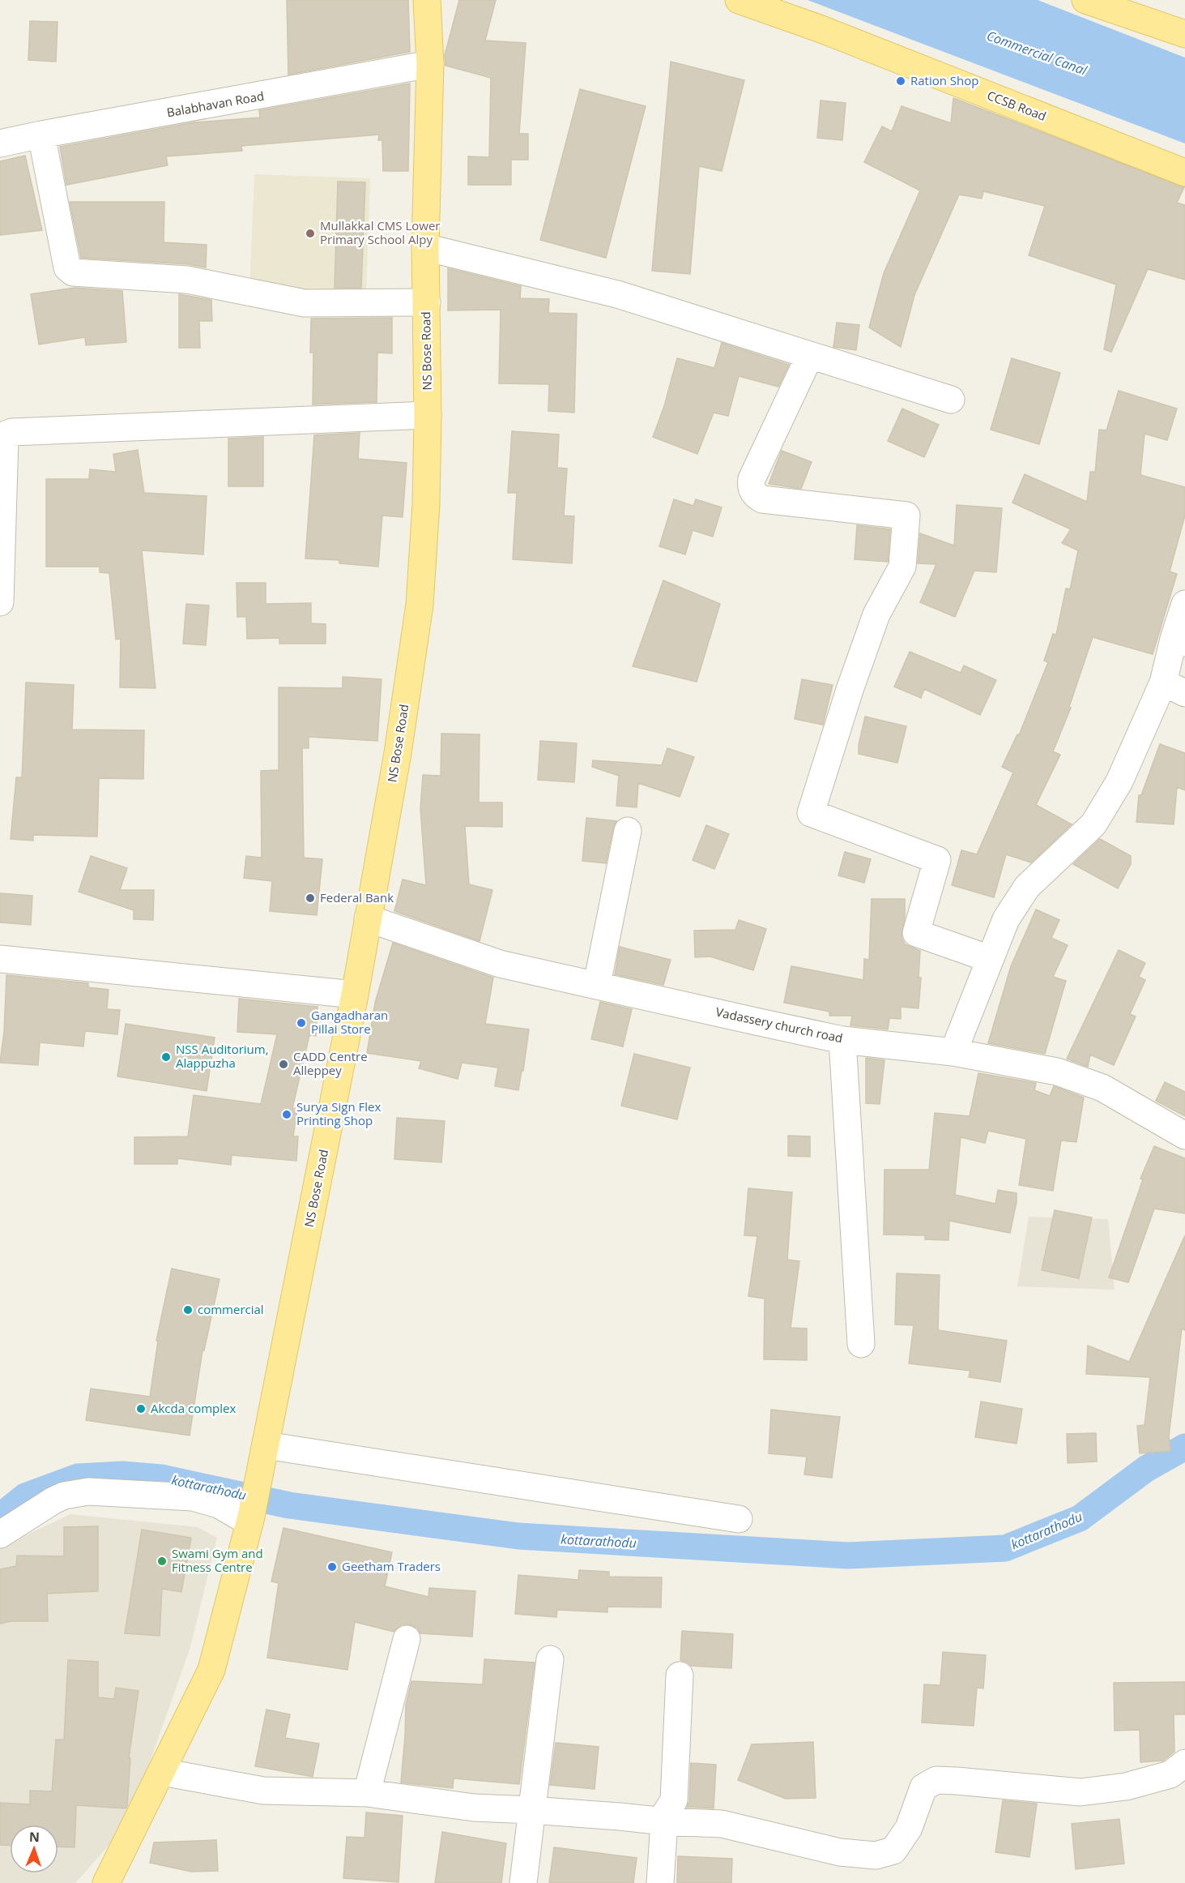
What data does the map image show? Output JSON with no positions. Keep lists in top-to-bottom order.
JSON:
{
  "streets": {
    "main road": ["CCSB Road", "NS Bose Road"],
    "street": ["Balabhavan Road", "Vadassery church road"]
  },
  "crossings": [
    ["Balabhavan Road", "NS Bose Road"],
    ["NS Bose Road", "Vadassery church road"]
  ],
  "water": ["Commercial Canal", "kottarathodu"],
  "places": [
    "Ration Shop",
    "Mullakkal CMS Lower Primary School Alpy",
    "Federal Bank",
    "Gangadharan Pillai Store",
    "NSS Auditorium, Alappuzha",
    "CADD Centre Alleppey",
    "Surya Sign Flex Printing Shop",
    "commercial",
    "Akcda complex",
    "Swami Gym and Fitness Centre",
    "Geetham Traders"
  ],
  "north": "top"
}
